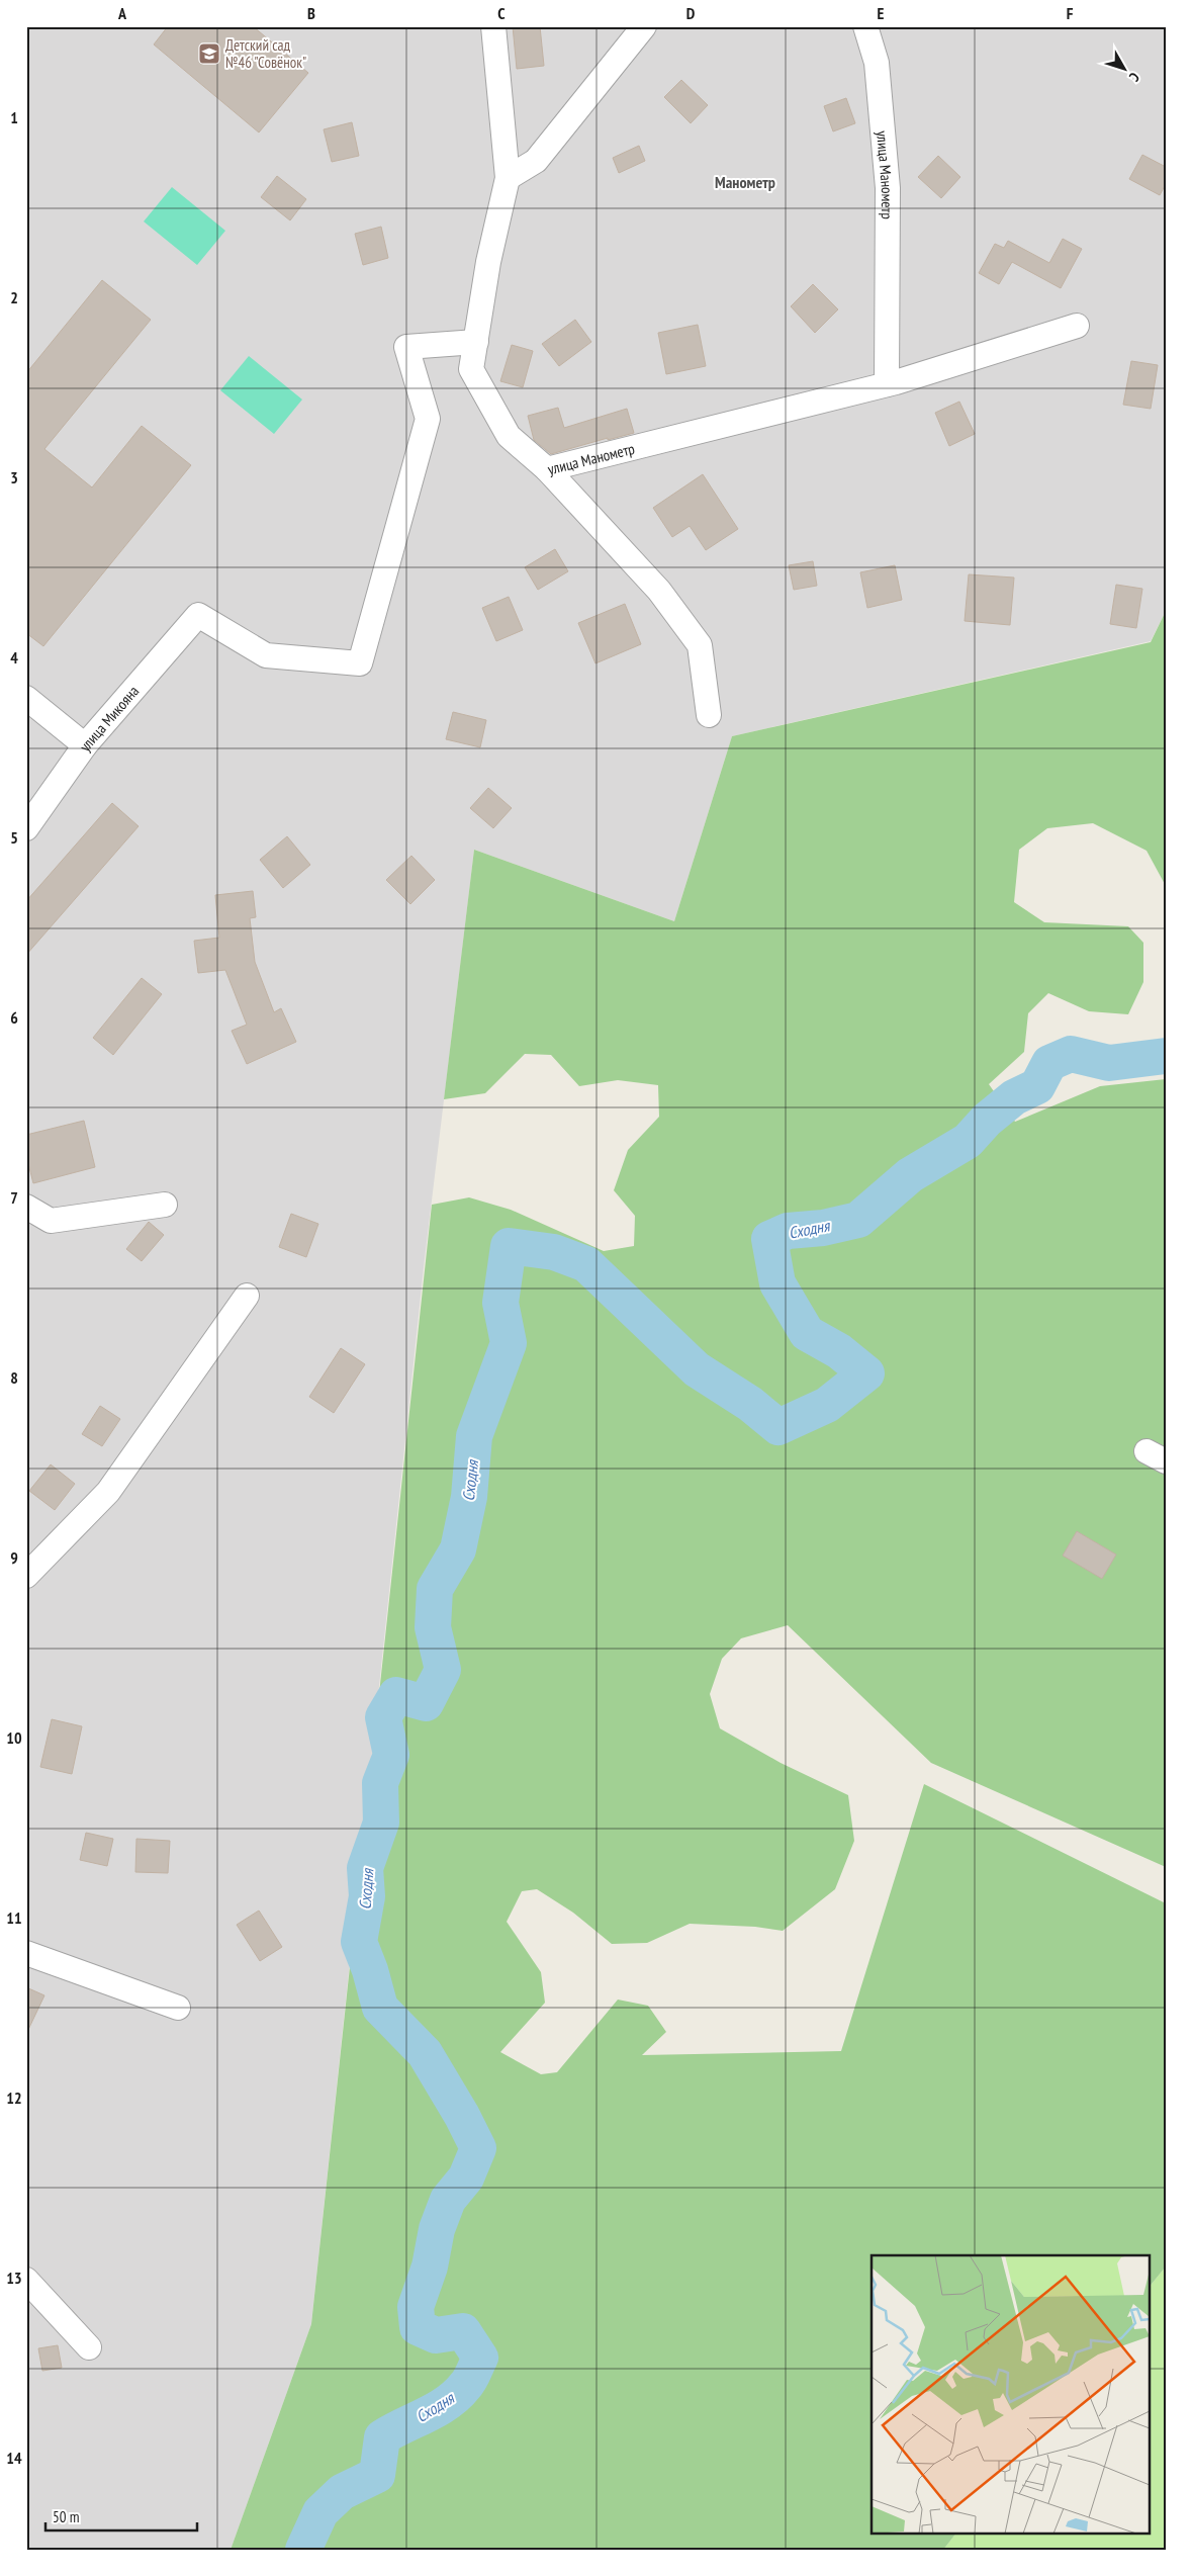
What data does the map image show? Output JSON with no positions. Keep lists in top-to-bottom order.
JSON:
{
  "streets": {
    "street": ["улица Манометр", "улица Микояна"]
  },
  "crossings": [
    ["улица Манометр", "улица Микояна"]
  ],
  "districts": ["Манометр"],
  "water": ["Сходня"],
  "places": {
    "school or university": ["Детский сад №46 \"Совёнок\""]
  },
  "scale_bar": "50 m",
  "north": "bottom right",
  "grid": {
    "columns": [
      "A",
      "B",
      "C",
      "D",
      "E",
      "F"
    ],
    "rows": [
      "1",
      "2",
      "3",
      "4",
      "5",
      "6",
      "7",
      "8",
      "9",
      "10",
      "11",
      "12",
      "13",
      "14"
    ]
  }
}
